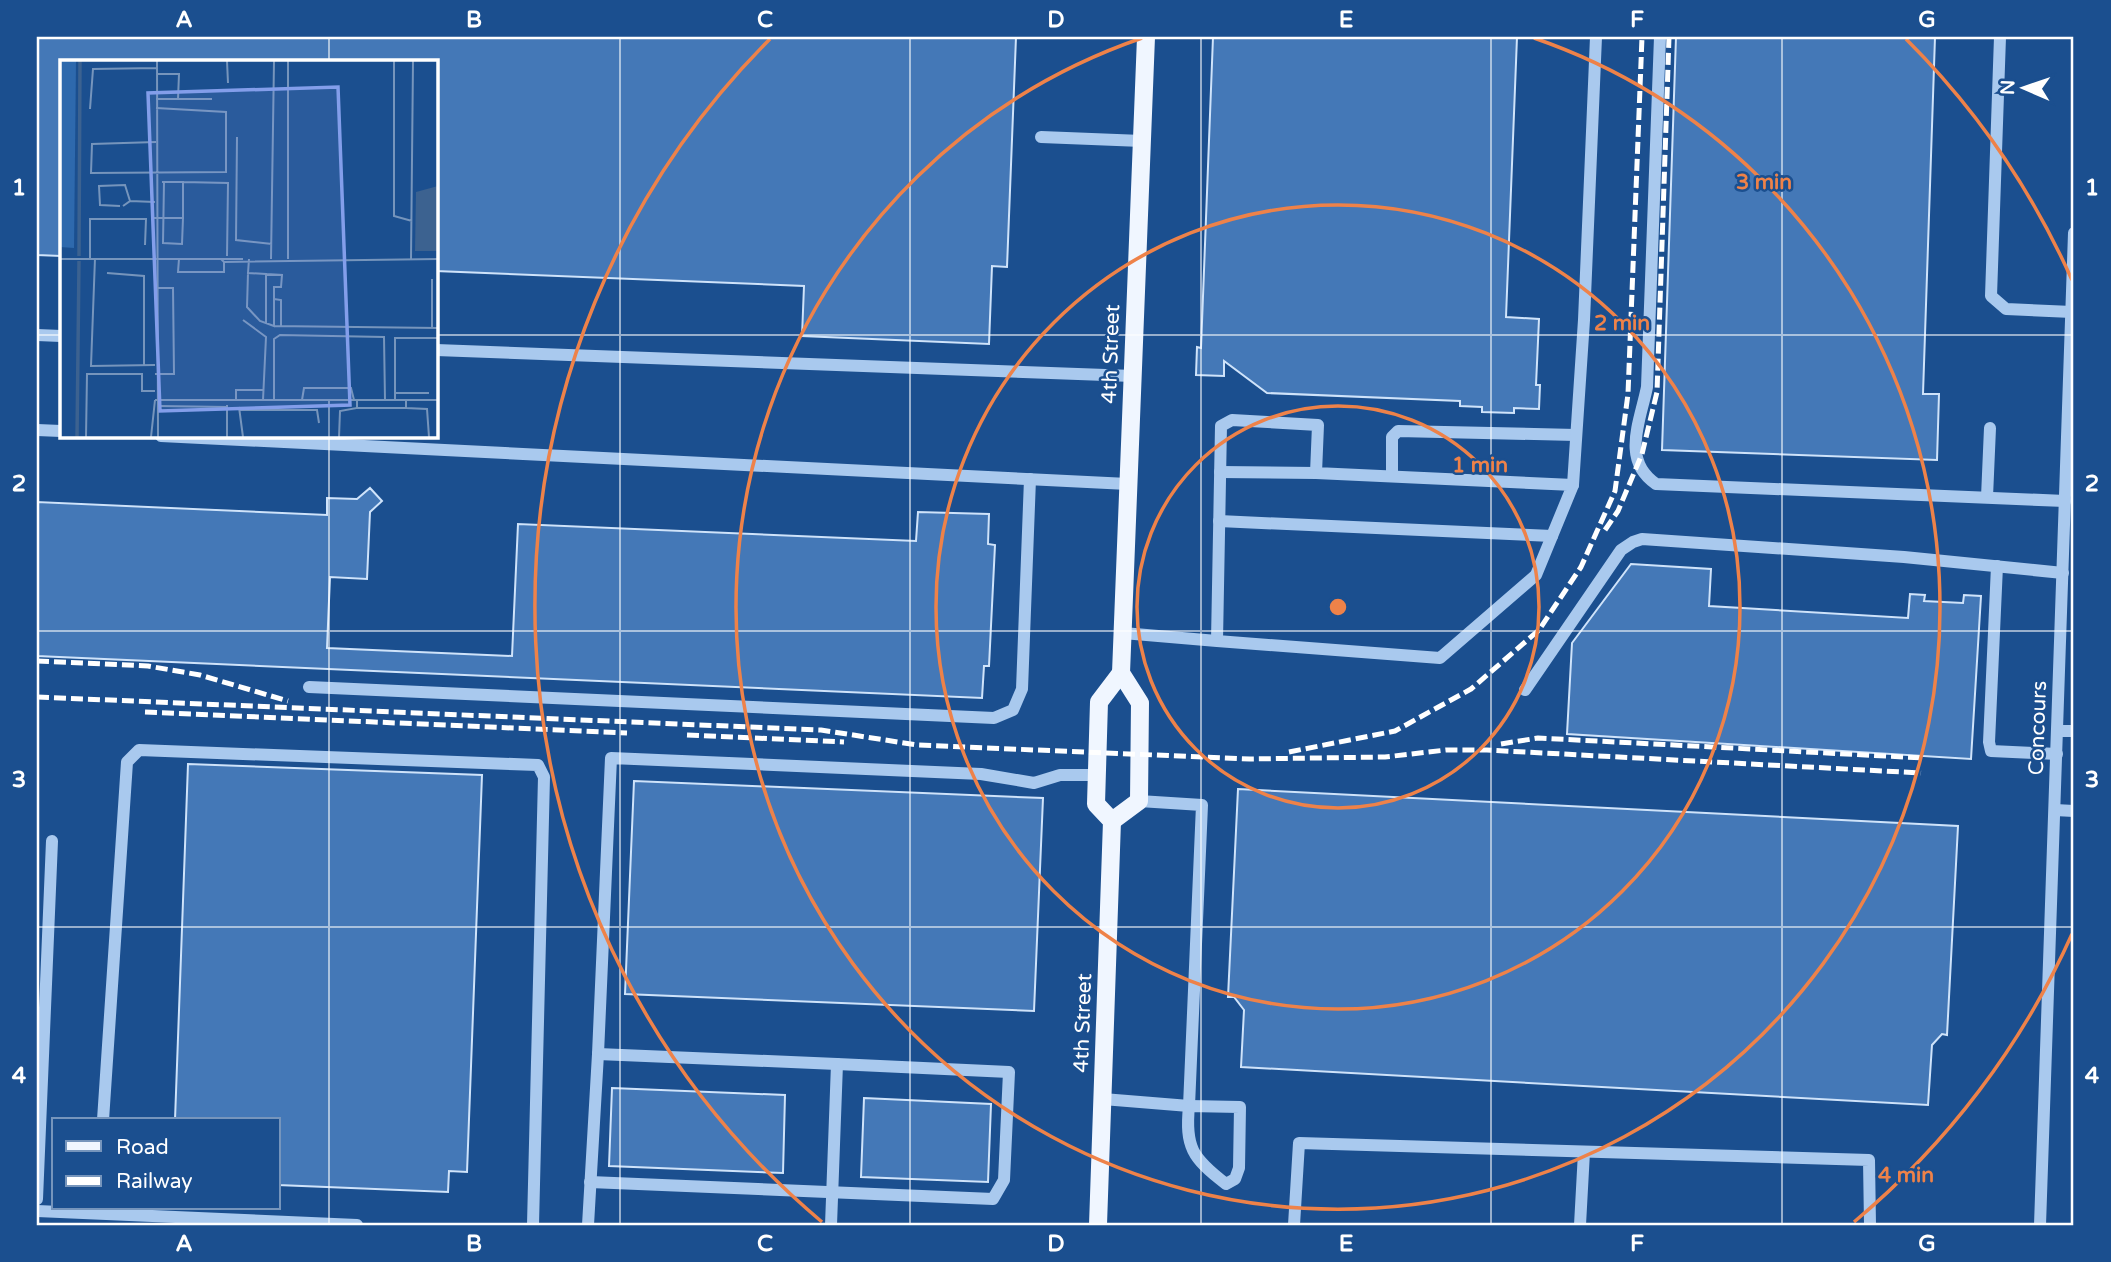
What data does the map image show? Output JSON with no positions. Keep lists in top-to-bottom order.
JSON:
{
  "streets": {
    "main road": ["4th Street"],
    "street": ["Concours"]
  },
  "legend": ["Road", "Railway"],
  "north": "left",
  "grid": {
    "columns": [
      "A",
      "B",
      "C",
      "D",
      "E",
      "F",
      "G"
    ],
    "rows": [
      "1",
      "2",
      "3",
      "4"
    ]
  },
  "rings": [
    "3 min",
    "2 min",
    "1 min",
    "4 min"
  ]
}
